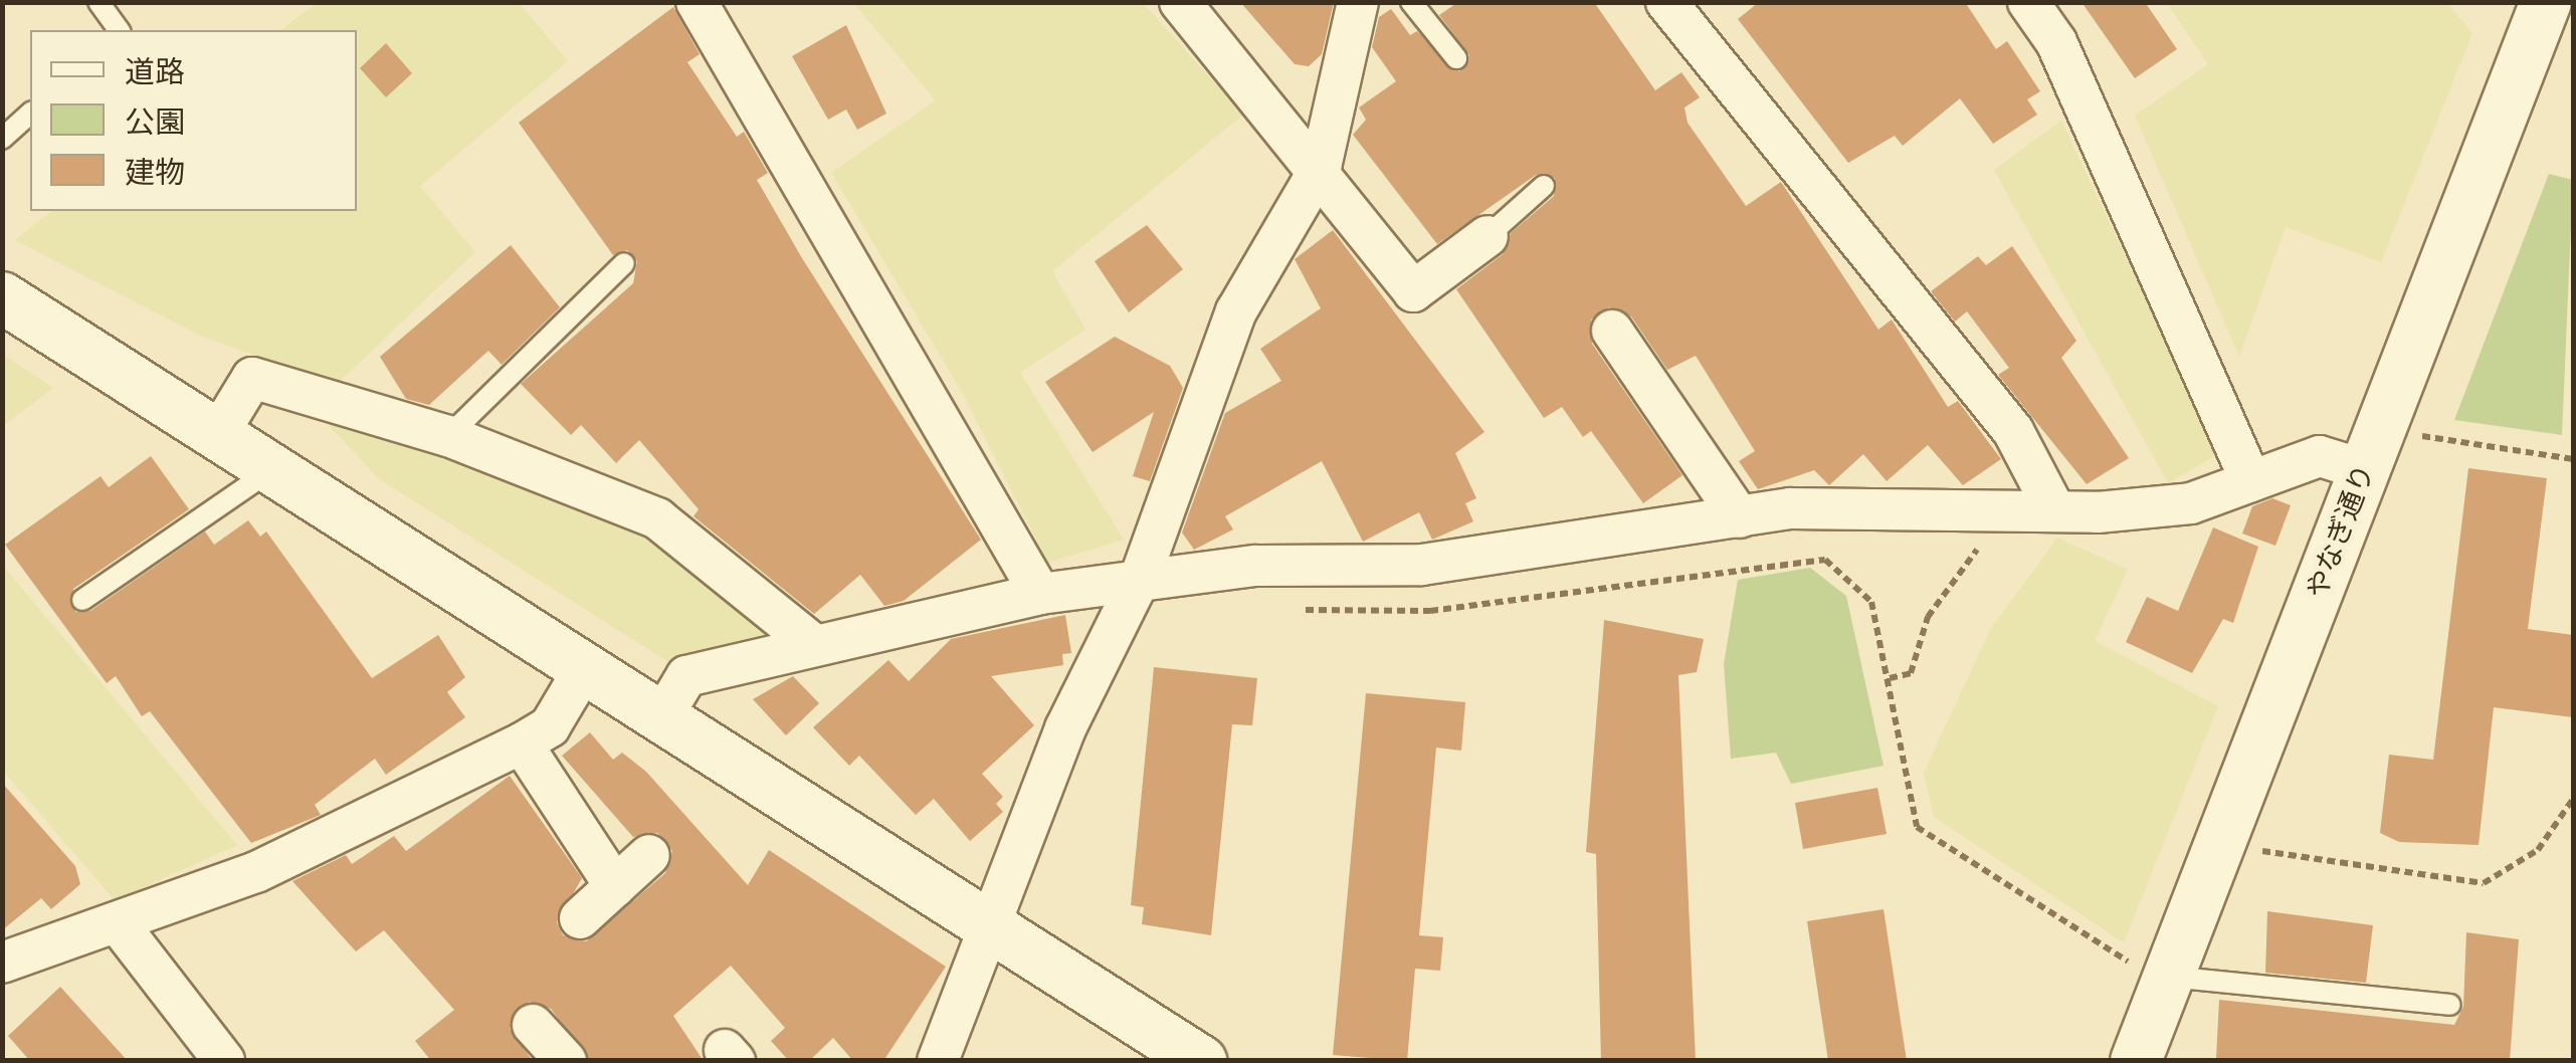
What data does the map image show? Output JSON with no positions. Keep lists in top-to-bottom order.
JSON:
{
  "streets": {
    "street": ["やなぎ通り"]
  },
  "legend": ["道路", "公園", "建物"]
}
